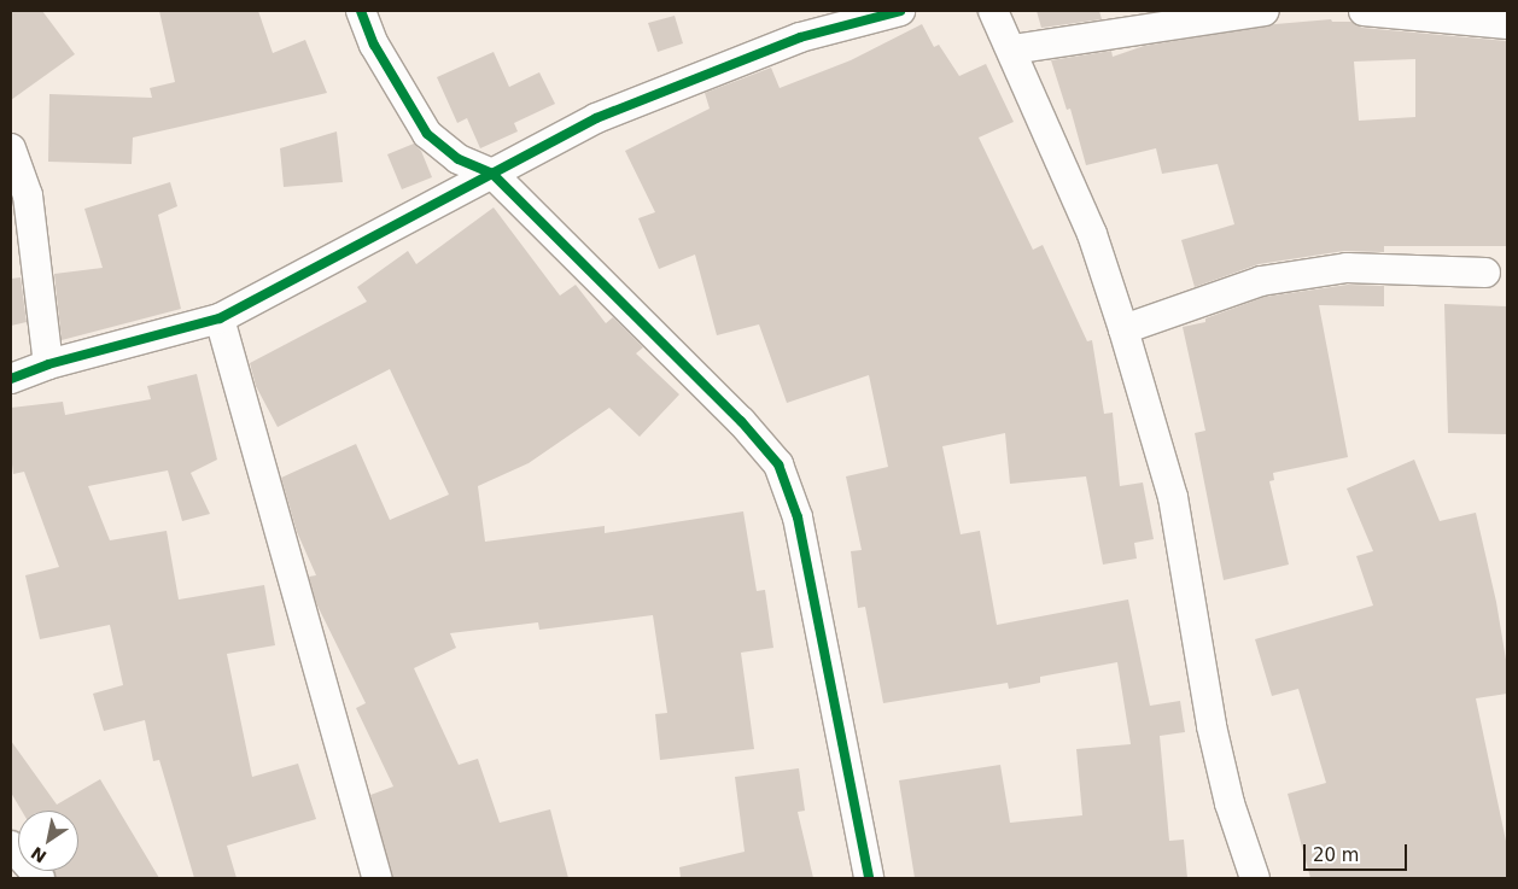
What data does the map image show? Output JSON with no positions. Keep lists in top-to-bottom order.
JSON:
{
  "scale_bar": "20 m",
  "north": "bottom left"
}
